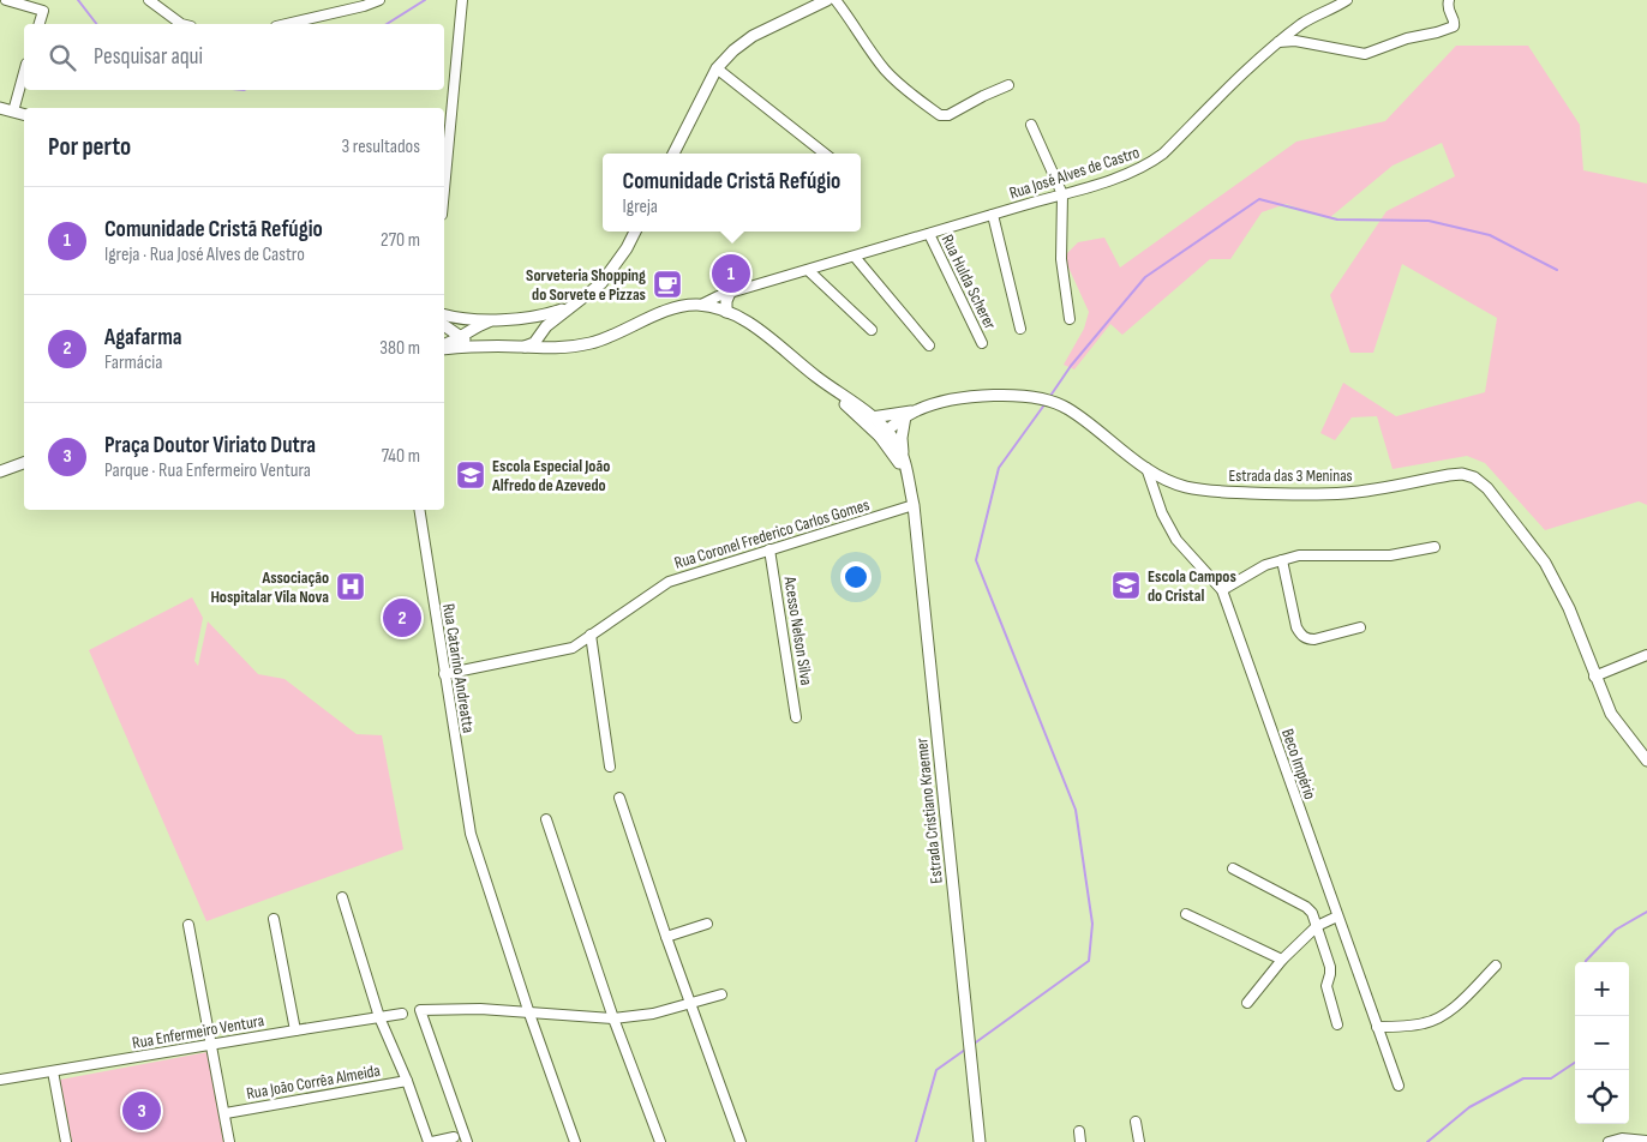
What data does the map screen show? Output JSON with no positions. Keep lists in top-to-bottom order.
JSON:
{
  "streets": {
    "main road": ["Estrada das 3 Meninas", "Estrada Cristiano Kraemer"],
    "street": [
      "Rua José Alves de Castro",
      "Rua Hulda Scherer",
      "Rua Coronel Frederico Carlos Gomes",
      "Acesso Nelson Silva",
      "Rua Catarino Andreatta",
      "Beco Império",
      "Rua Enfermeiro Ventura",
      "Rua João Corrêa Almeida"
    ]
  },
  "crossings": [
    ["Rua José Alves de Castro", "Rua Hulda Scherer"],
    ["Rua José Alves de Castro", "Estrada Cristiano Kraemer"],
    ["Estrada das 3 Meninas", "Beco Império"],
    ["Estrada das 3 Meninas", "Estrada Cristiano Kraemer"],
    ["Rua Coronel Frederico Carlos Gomes", "Acesso Nelson Silva"],
    ["Rua Coronel Frederico Carlos Gomes", "Rua Catarino Andreatta"],
    ["Rua Coronel Frederico Carlos Gomes", "Estrada Cristiano Kraemer"]
  ],
  "places": {
    "cafe": ["Sorveteria Shopping do Sorvete e Pizzas"],
    "school or university": ["Escola Especial João Alfredo de Azevedo", "Escola Campos do Cristal"],
    "hospital": ["Associação Hospitalar Vila Nova"]
  },
  "page": {
    "search": "Pesquisar aqui",
    "heading": ["Por perto", "3 resultados"],
    "popup": ["Comunidade Cristã Refúgio", "Igreja"],
    "list": [
      {
        "mark": "1",
        "name": "Comunidade Cristã Refúgio",
        "note": "Igreja · Rua José Alves de Castro",
        "value": "270 m"
      },
      {
        "mark": "2",
        "name": "Agafarma",
        "note": "Farmácia",
        "value": "380 m"
      },
      {
        "mark": "3",
        "name": "Praça Doutor Viriato Dutra",
        "note": "Parque · Rua Enfermeiro Ventura",
        "value": "740 m"
      }
    ],
    "pins": ["1", "2", "3"],
    "map_buttons": ["+", "−"]
  }
}
